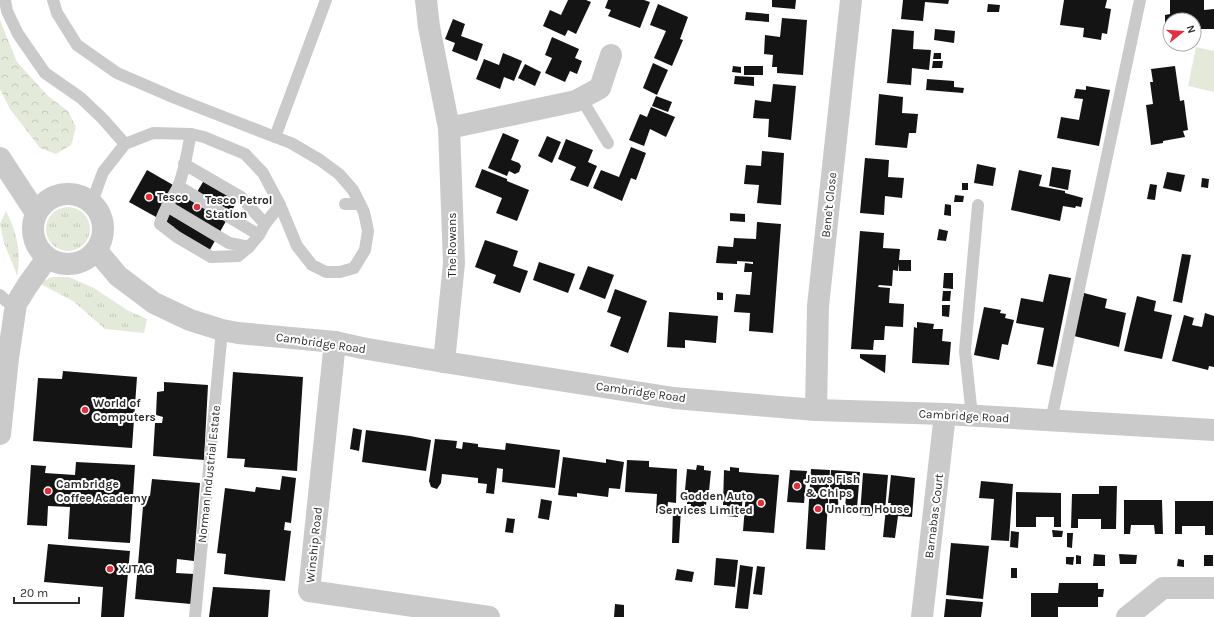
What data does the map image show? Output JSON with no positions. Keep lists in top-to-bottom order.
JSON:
{
  "streets": {
    "street": [
      "Bene't Close",
      "The Rowans",
      "Cambridge Road",
      "Barnabas Court",
      "Winship Road"
    ],
    "lane": ["Norman Industrial Estate"]
  },
  "crossings": [
    ["Bene't Close", "Cambridge Road"],
    ["The Rowans", "Cambridge Road"],
    ["Cambridge Road", "Norman Industrial Estate"],
    ["Cambridge Road", "Barnabas Court"],
    ["Cambridge Road", "Winship Road"]
  ],
  "places": [
    "Tesco",
    "Tesco Petrol Station",
    "World of Computers",
    "Jaws Fish & Chips",
    "Cambridge Coffee Academy",
    "Godden Auto Services Limited",
    "Unicorn House",
    "XJTAG"
  ],
  "scale_bar": "20 m",
  "north": "right"
}
